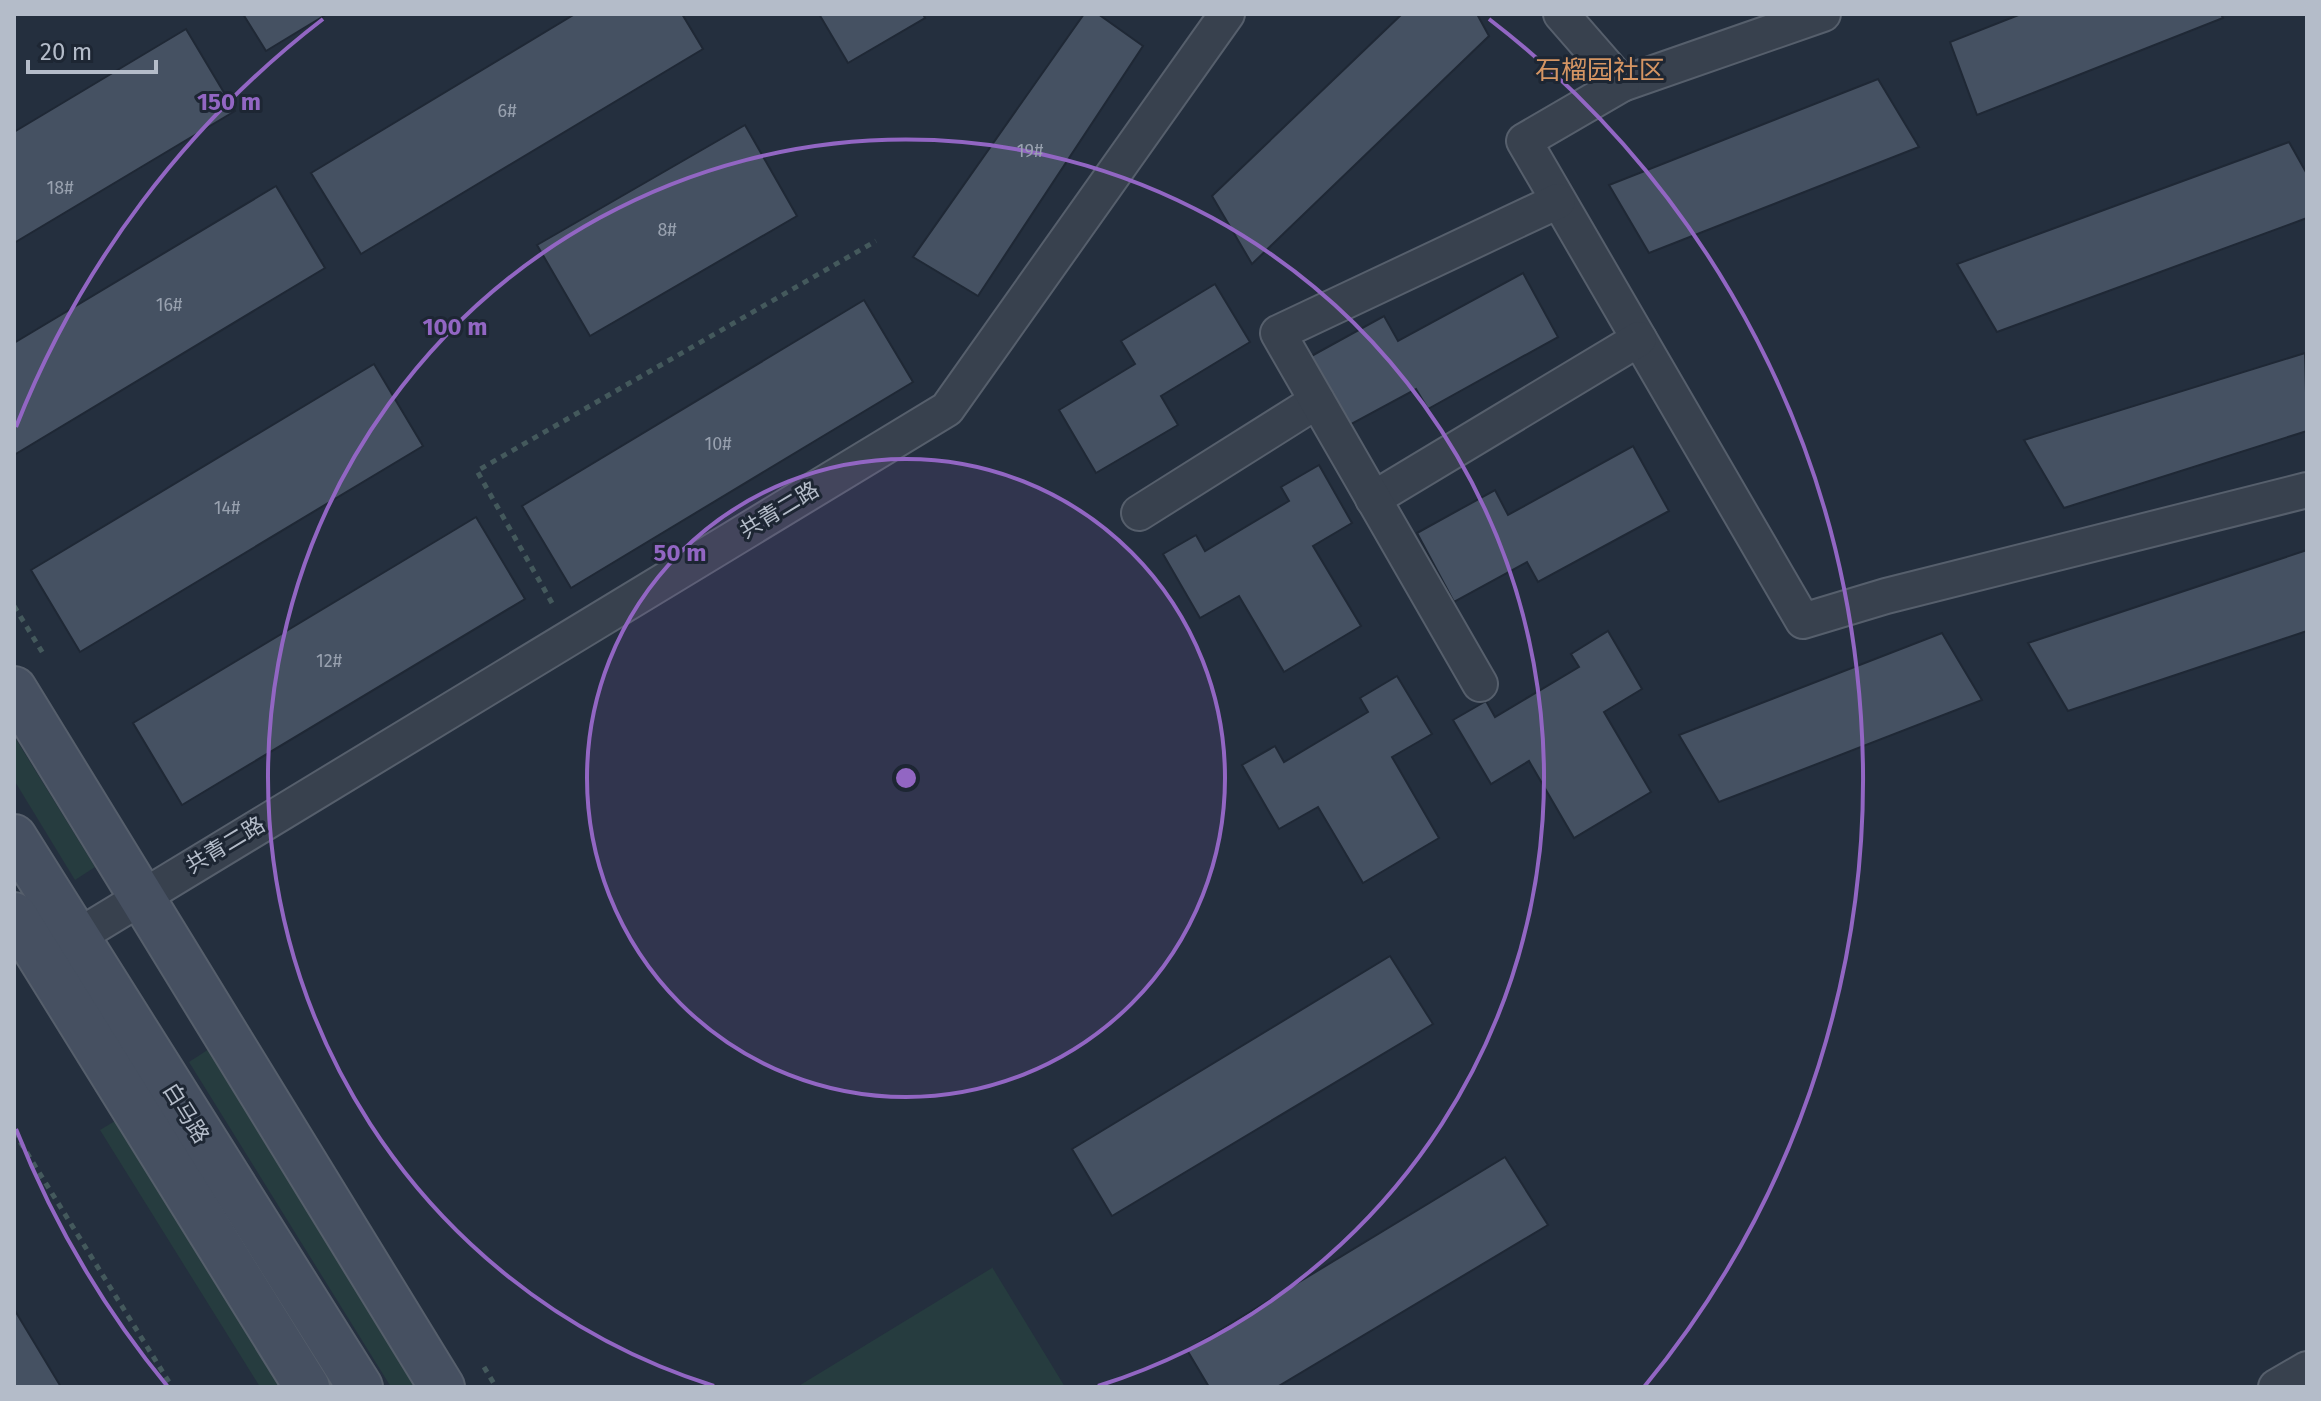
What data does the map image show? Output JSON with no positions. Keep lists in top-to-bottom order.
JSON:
{
  "streets": {
    "street": ["共青二路", "白马路"]
  },
  "crossings": [
    ["共青二路", "白马路"]
  ],
  "districts": ["石榴园社区"],
  "house_numbers": [
    "6#",
    "19#",
    "18#",
    "8#",
    "16#",
    "10#",
    "14#",
    "12#"
  ],
  "scale_bar": "20 m",
  "rings": ["150 m", "100 m", "50 m"]
}
